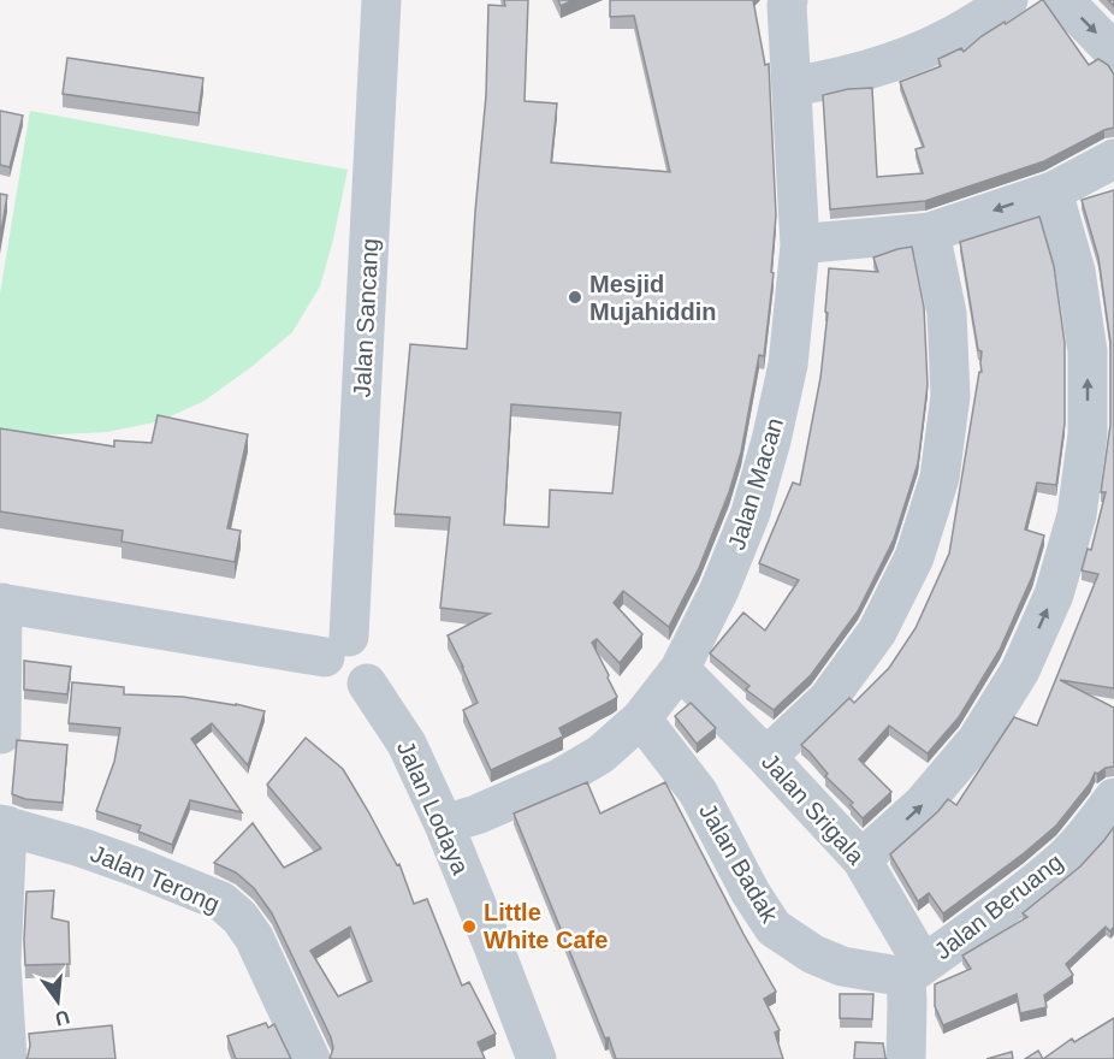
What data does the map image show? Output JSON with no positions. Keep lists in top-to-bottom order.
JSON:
{
  "streets": {
    "street": [
      "Jalan Sancang",
      "Jalan Macan",
      "Jalan Lodaya",
      "Jalan Srigala",
      "Jalan Badak",
      "Jalan Terong",
      "Jalan Beruang"
    ]
  },
  "crossings": [
    ["Jalan Sancang", "Jalan Lodaya"],
    ["Jalan Macan", "Jalan Lodaya"],
    ["Jalan Macan", "Jalan Srigala"],
    ["Jalan Macan", "Jalan Badak"],
    ["Jalan Srigala", "Jalan Badak"],
    ["Jalan Srigala", "Jalan Beruang"],
    ["Jalan Badak", "Jalan Beruang"]
  ],
  "places": ["Mesjid Mujahiddin", "Little White Cafe"],
  "north": "bottom"
}
